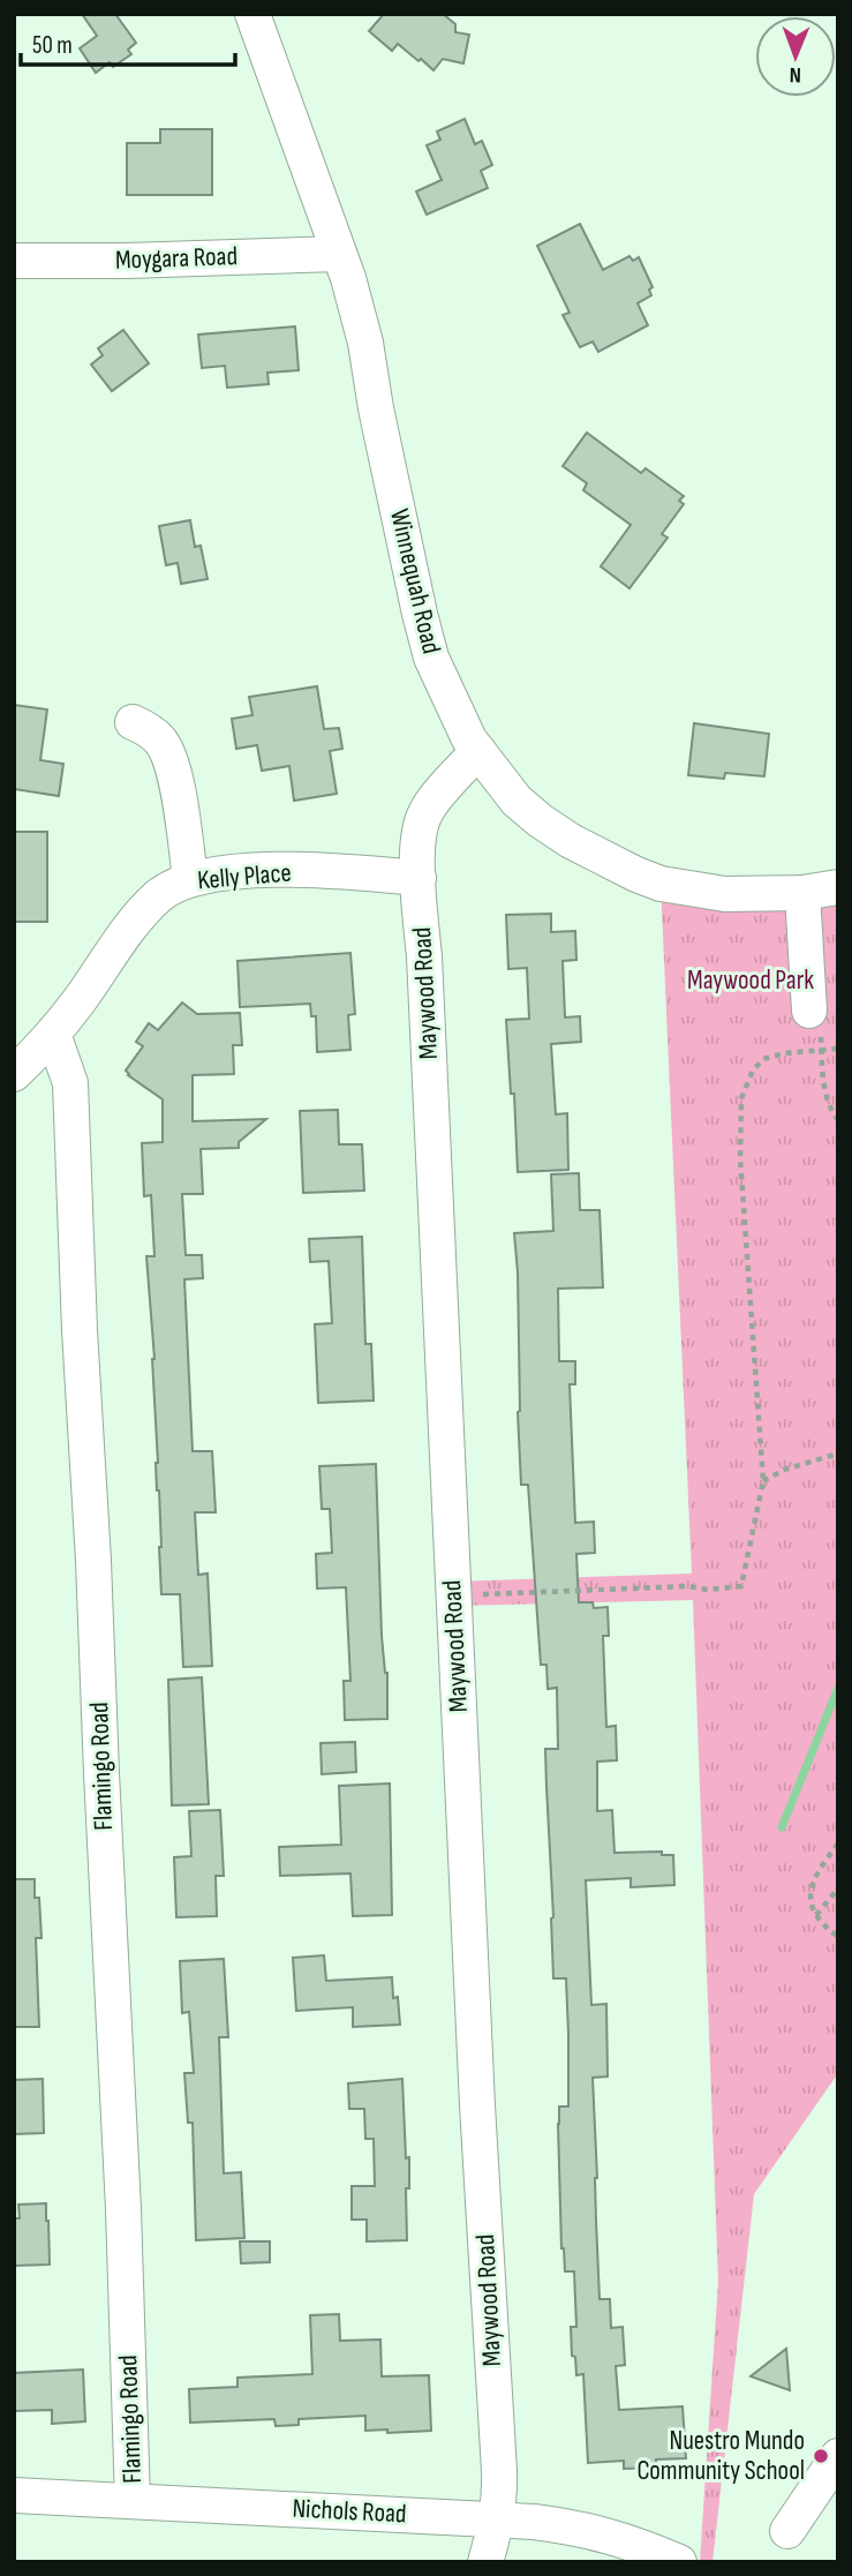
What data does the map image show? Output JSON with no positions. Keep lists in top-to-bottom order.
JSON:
{
  "streets": {
    "street": [
      "Moygara Road",
      "Winnequah Road",
      "Kelly Place",
      "Maywood Road",
      "Flamingo Road",
      "Nichols Road"
    ]
  },
  "crossings": [
    ["Moygara Road", "Winnequah Road"],
    ["Winnequah Road", "Maywood Road"],
    ["Kelly Place", "Maywood Road"],
    ["Kelly Place", "Flamingo Road"],
    ["Maywood Road", "Nichols Road"],
    ["Flamingo Road", "Nichols Road"]
  ],
  "parks": ["Maywood Park"],
  "places": ["Nuestro Mundo Community School"],
  "scale_bar": "50 m",
  "north": "bottom"
}
